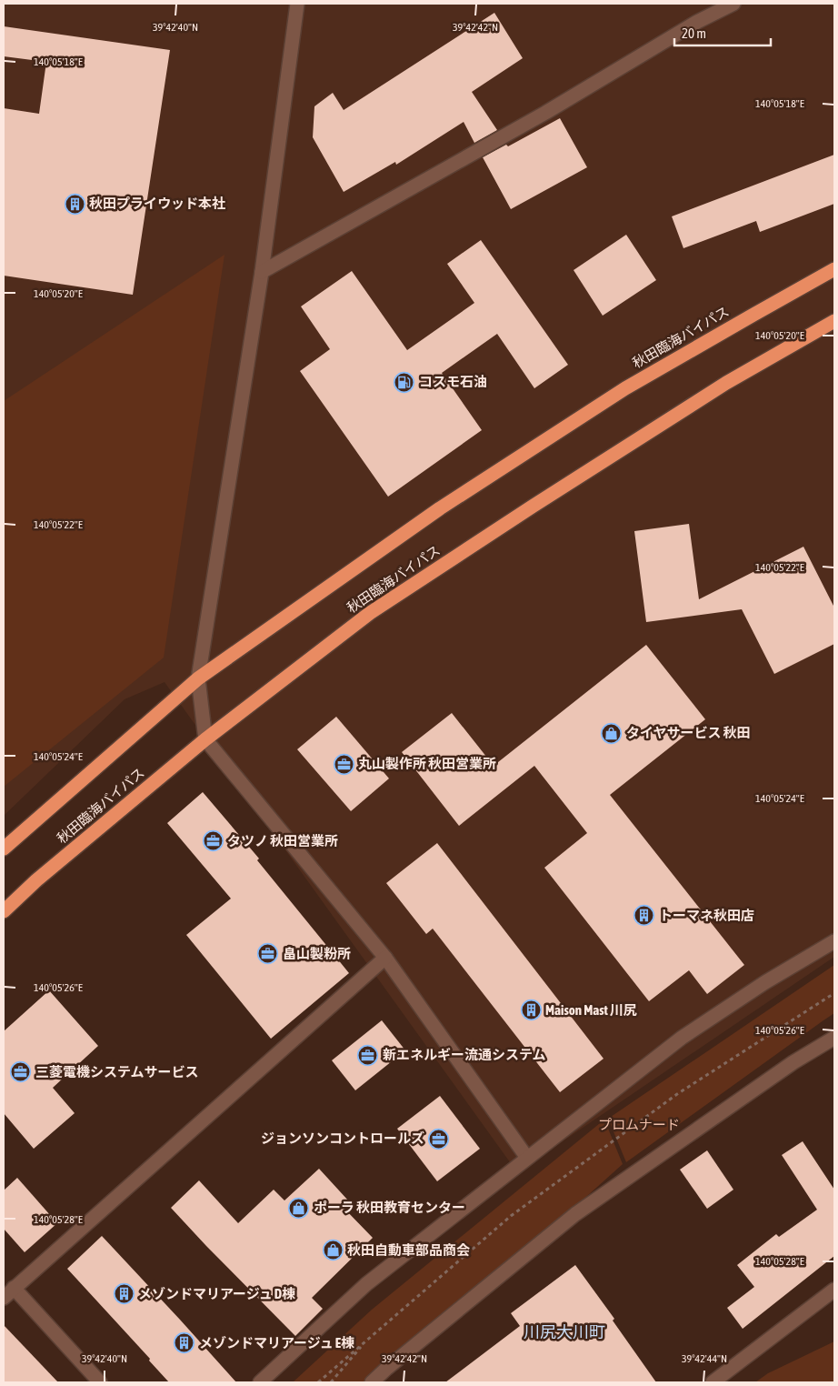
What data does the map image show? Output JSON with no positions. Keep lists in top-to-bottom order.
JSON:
{
  "streets": {
    "highway": ["秋田臨海バイパス"]
  },
  "districts": ["川尻大川町"],
  "parks": ["プロムナード"],
  "places": {
    "building": [
      "秋田プライウッド本社",
      "トーマネ秋田店",
      "Maison Mast 川尻",
      "メゾンドマリアージュ D棟",
      "メゾンドマリアージュ E棟"
    ],
    "fuel station": ["コスモ石油"],
    "shop": ["タイヤサービス 秋田", "ポーラ 秋田教育センター", "秋田自動車部品商会"],
    "office": [
      "丸山製作所 秋田営業所",
      "タツノ 秋田営業所",
      "畠山製粉所",
      "新エネルギー流通システム",
      "三菱電機システムサービス",
      "ジョンソンコントロールズ"
    ]
  },
  "scale_bar": "20 m",
  "coordinates": [
    "39°42'40\"N",
    "39°42'42\"N",
    "140°05'18\"E",
    "140°05'20\"E",
    "140°05'22\"E",
    "140°05'24\"E",
    "140°05'26\"E",
    "140°05'28\"E",
    "39°42'44\"N"
  ]
}
